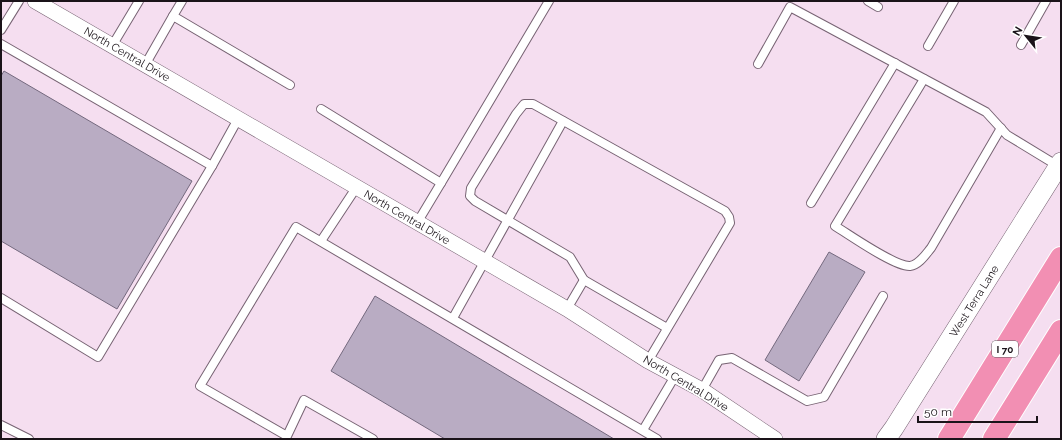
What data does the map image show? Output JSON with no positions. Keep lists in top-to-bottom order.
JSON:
{
  "streets": {
    "highway": ["I 70"],
    "street": ["North Central Drive", "West Terra Lane"]
  },
  "scale_bar": "50 m",
  "north": "top left"
}
